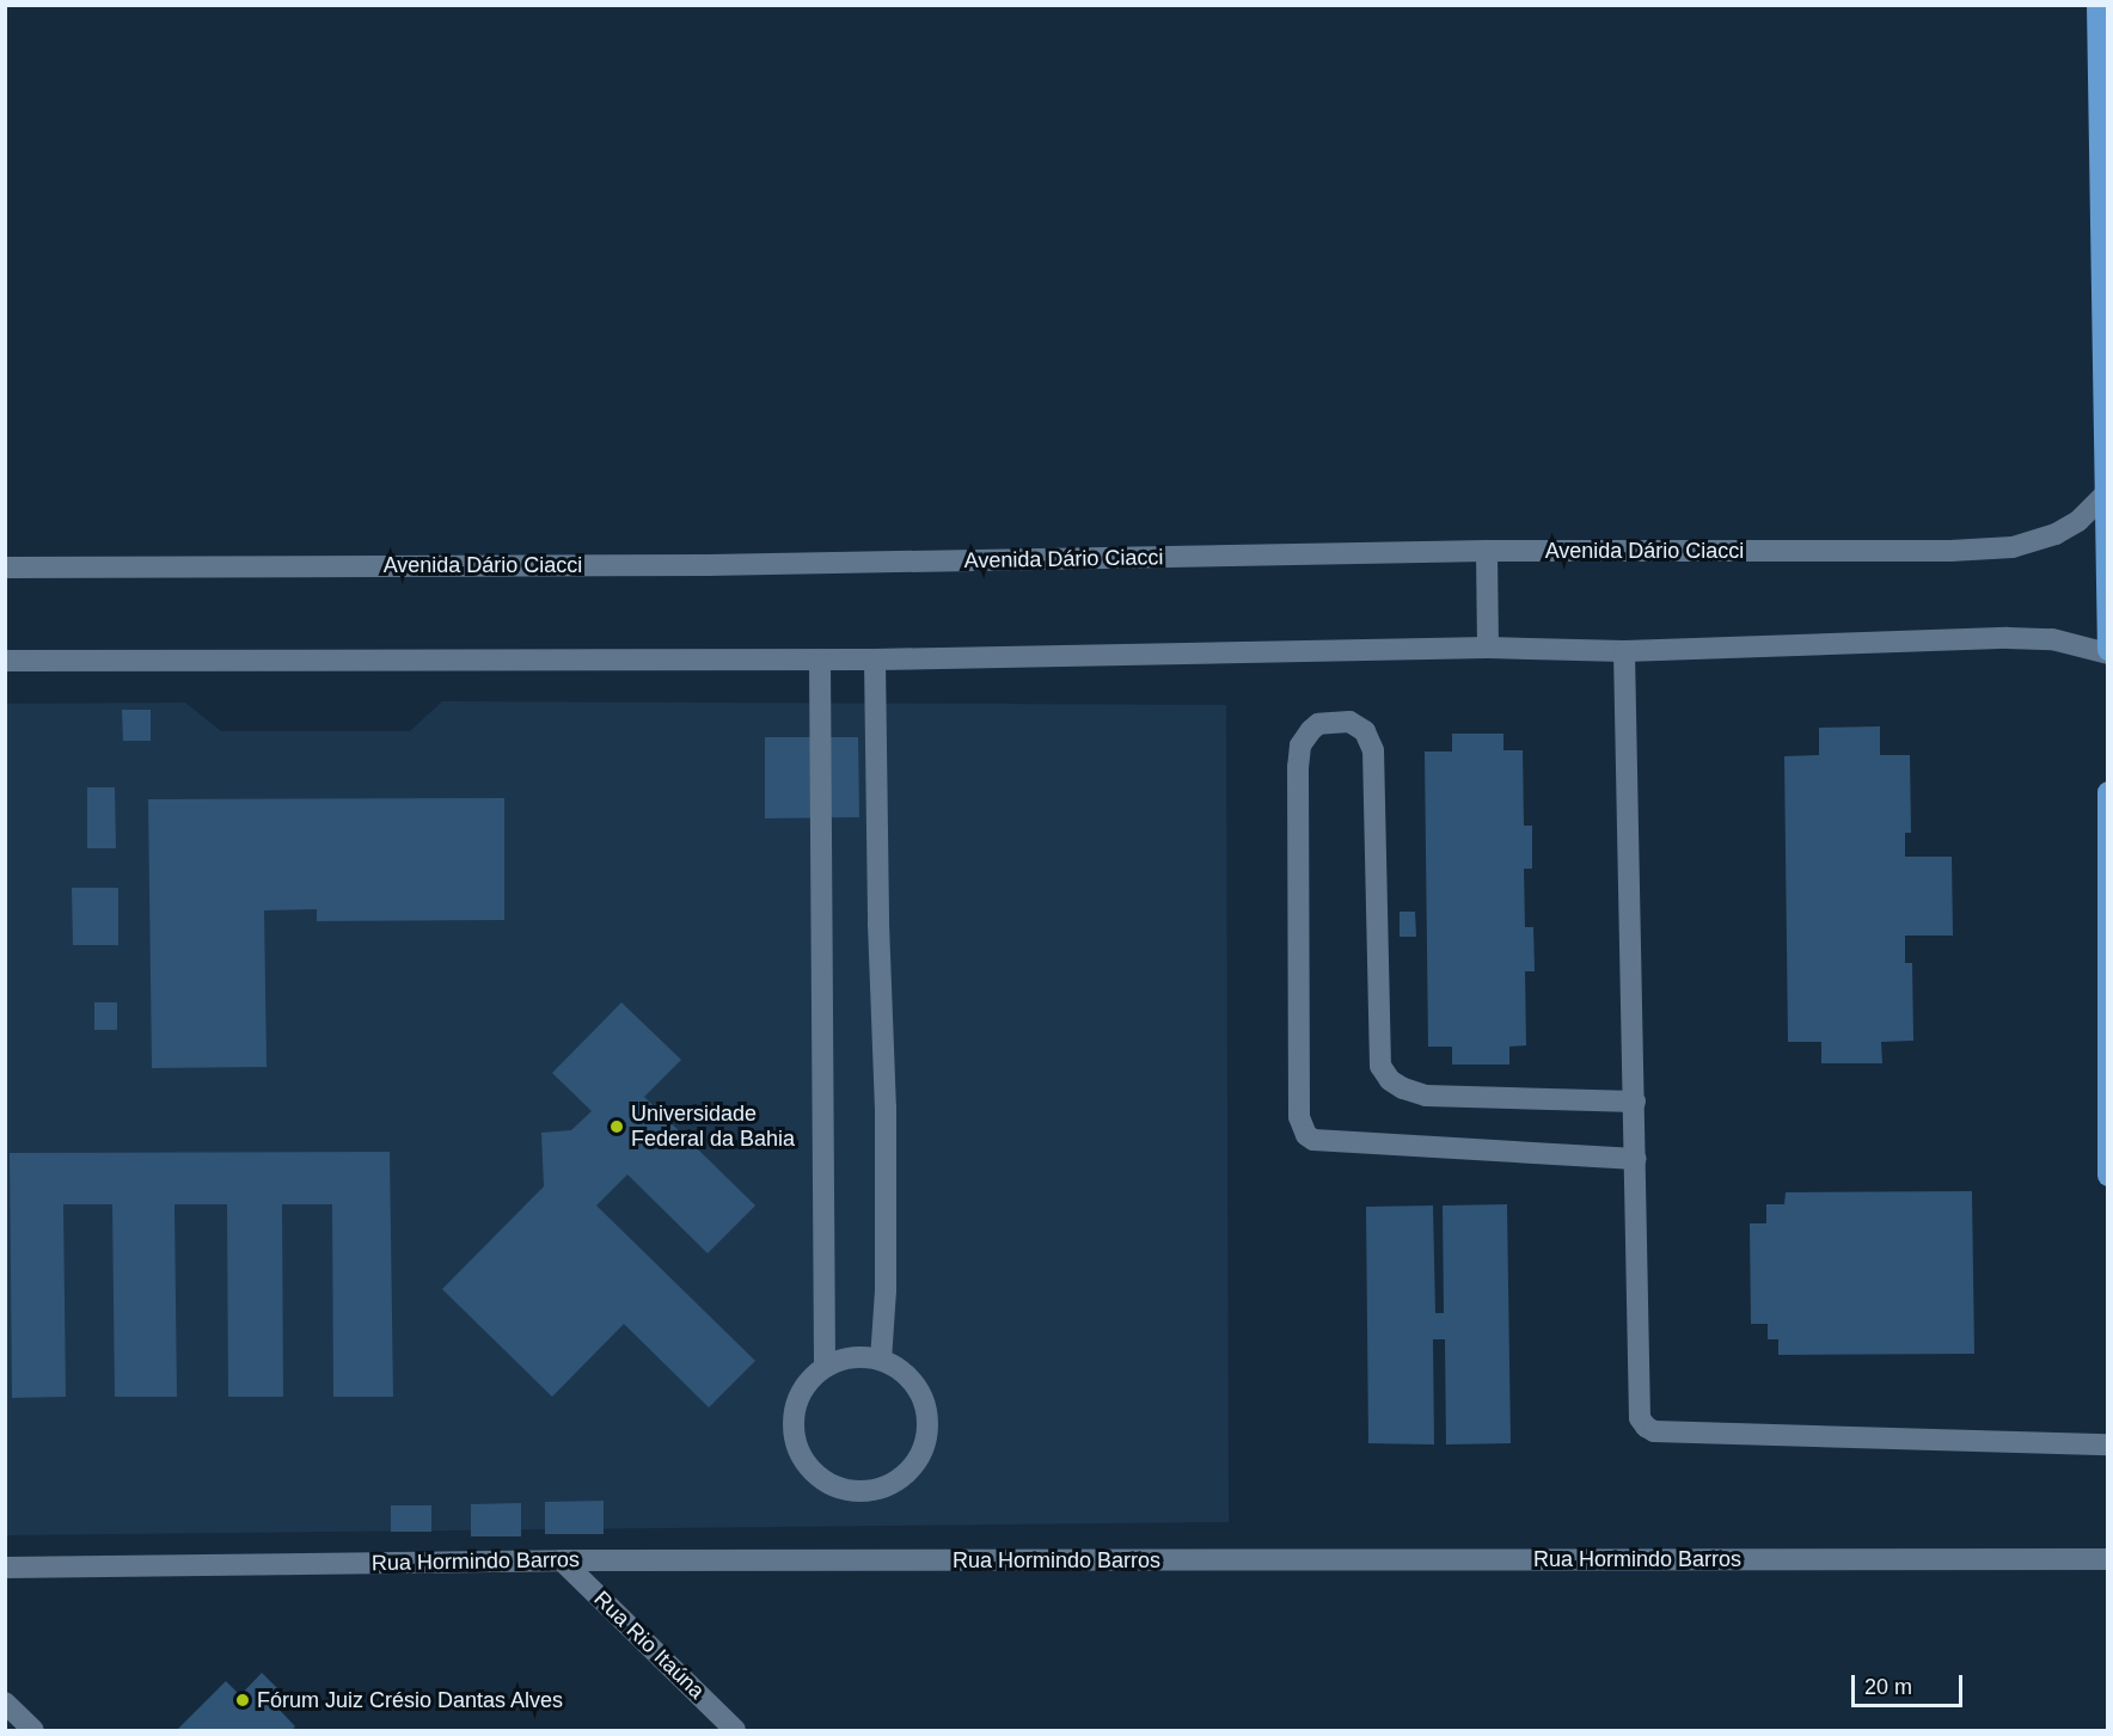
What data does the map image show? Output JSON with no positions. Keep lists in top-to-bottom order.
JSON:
{
  "streets": {
    "street": ["Avenida Dário Ciacci", "Rua Hormindo Barros", "Rua Rio Itaúna"]
  },
  "crossings": [
    ["Rua Hormindo Barros", "Rua Rio Itaúna"]
  ],
  "places": ["Universidade Federal da Bahia", "Fórum Juiz Crésio Dantas Alves"],
  "scale_bar": "20 m"
}
